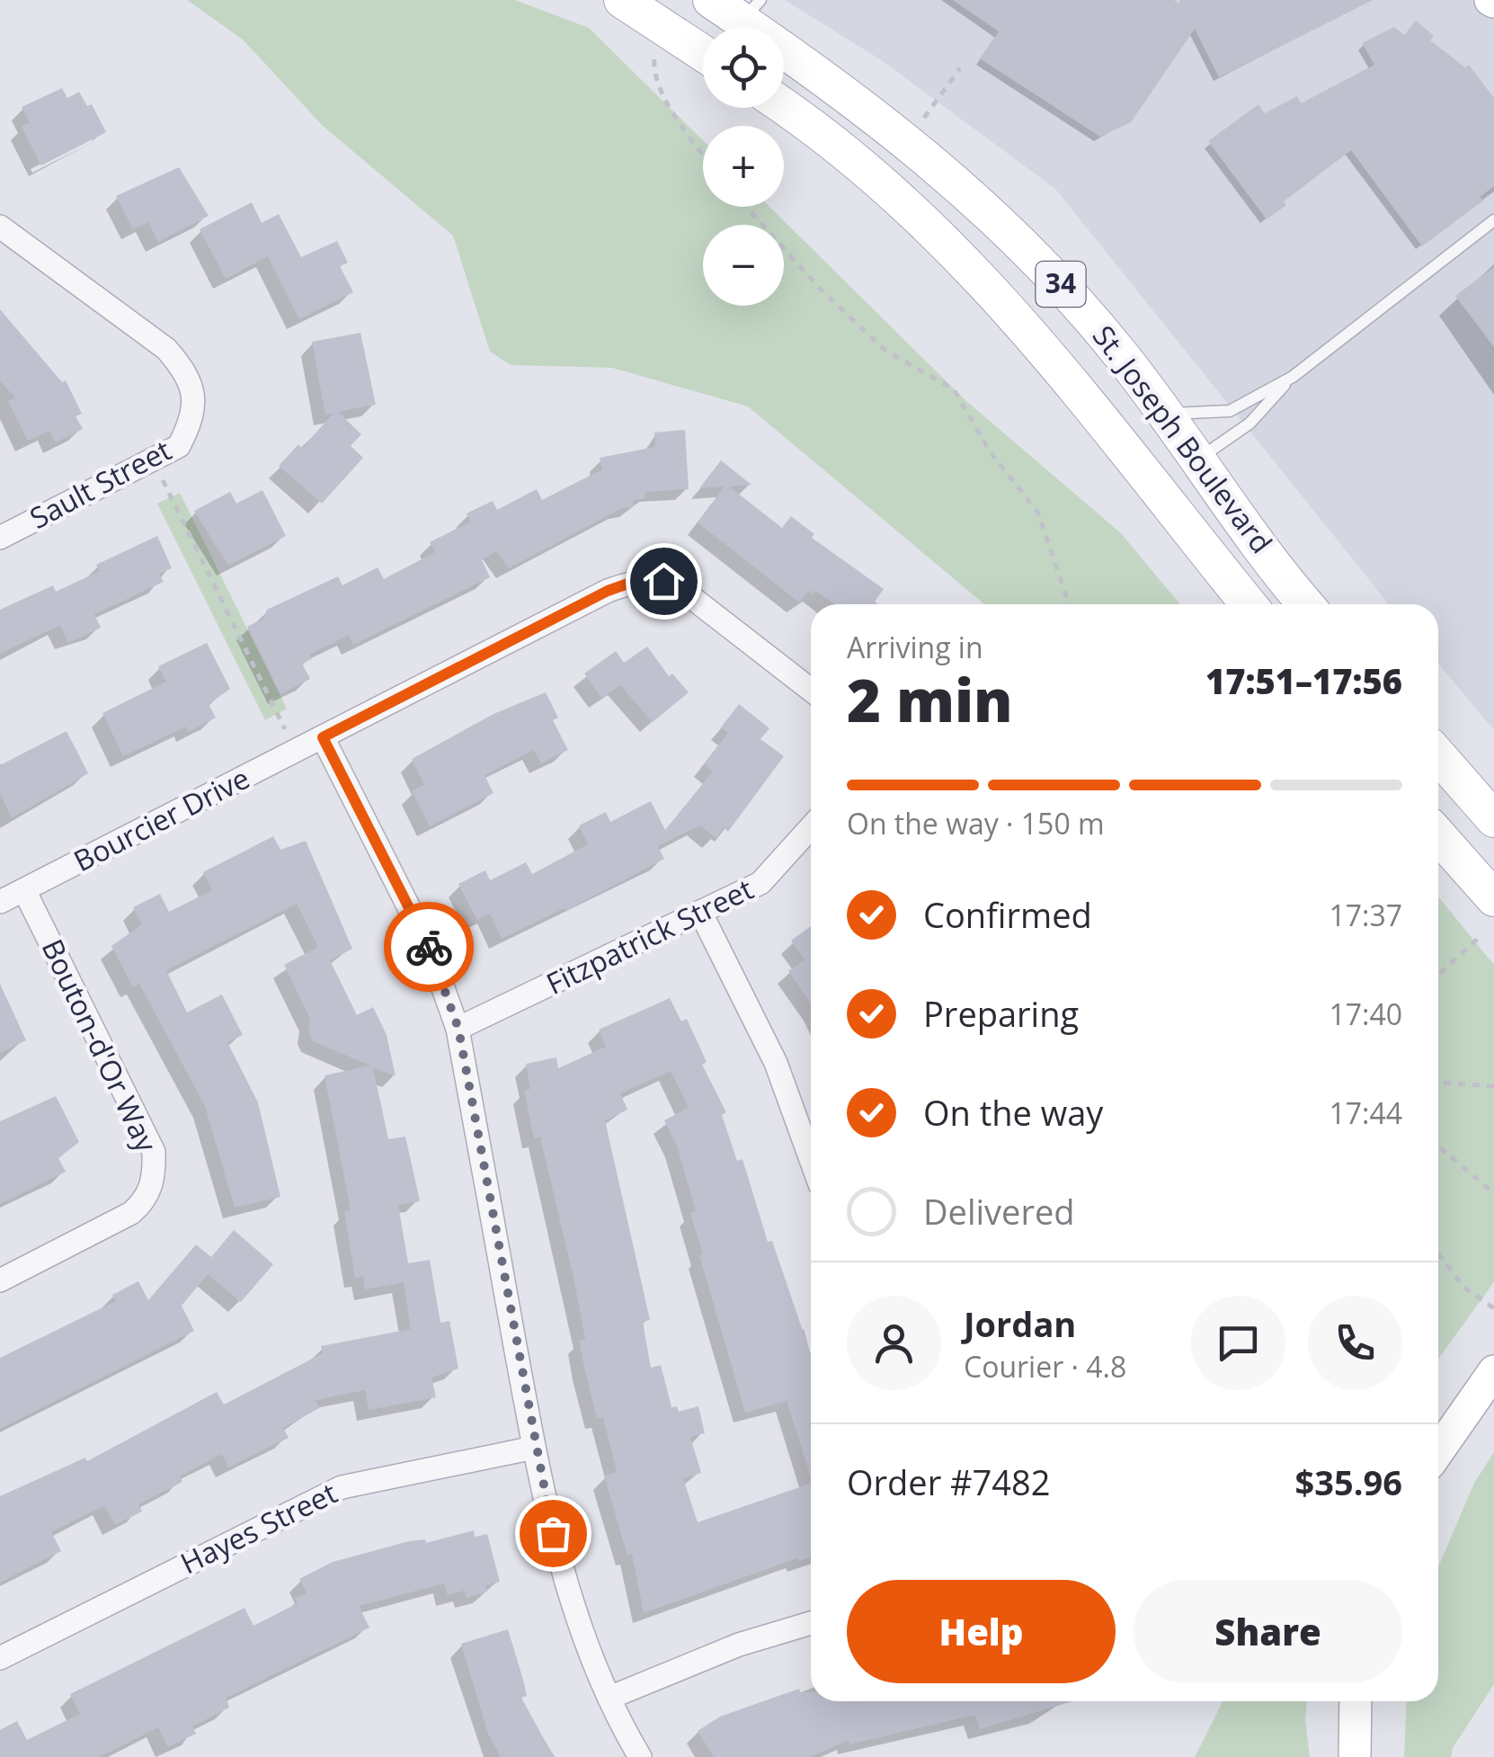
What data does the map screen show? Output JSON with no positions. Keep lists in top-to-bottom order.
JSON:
{
  "streets": {
    "main road": ["34", "St. Joseph Boulevard"],
    "street": [
      "Sault Street",
      "Bourcier Drive",
      "Fitzpatrick Street",
      "Bouton-d'Or Way",
      "Hayes Street"
    ]
  },
  "crossings": [
    ["Bourcier Drive", "Bouton-d'Or Way"]
  ],
  "page": {
    "map_buttons": ["+", "−"],
    "heading": ["2 min", "Arriving in", "17:51–17:56"],
    "panel": [
      "Jordan",
      "Courier · 4.8",
      "Order #7482",
      "$35.96"
    ],
    "bar": "On the way · 150 m",
    "list": [
      ["Confirmed", "17:37"],
      ["Preparing", "17:40"],
      ["On the way", "17:44"],
      "Delivered"
    ],
    "buttons": ["Help", "Share"]
  }
}
